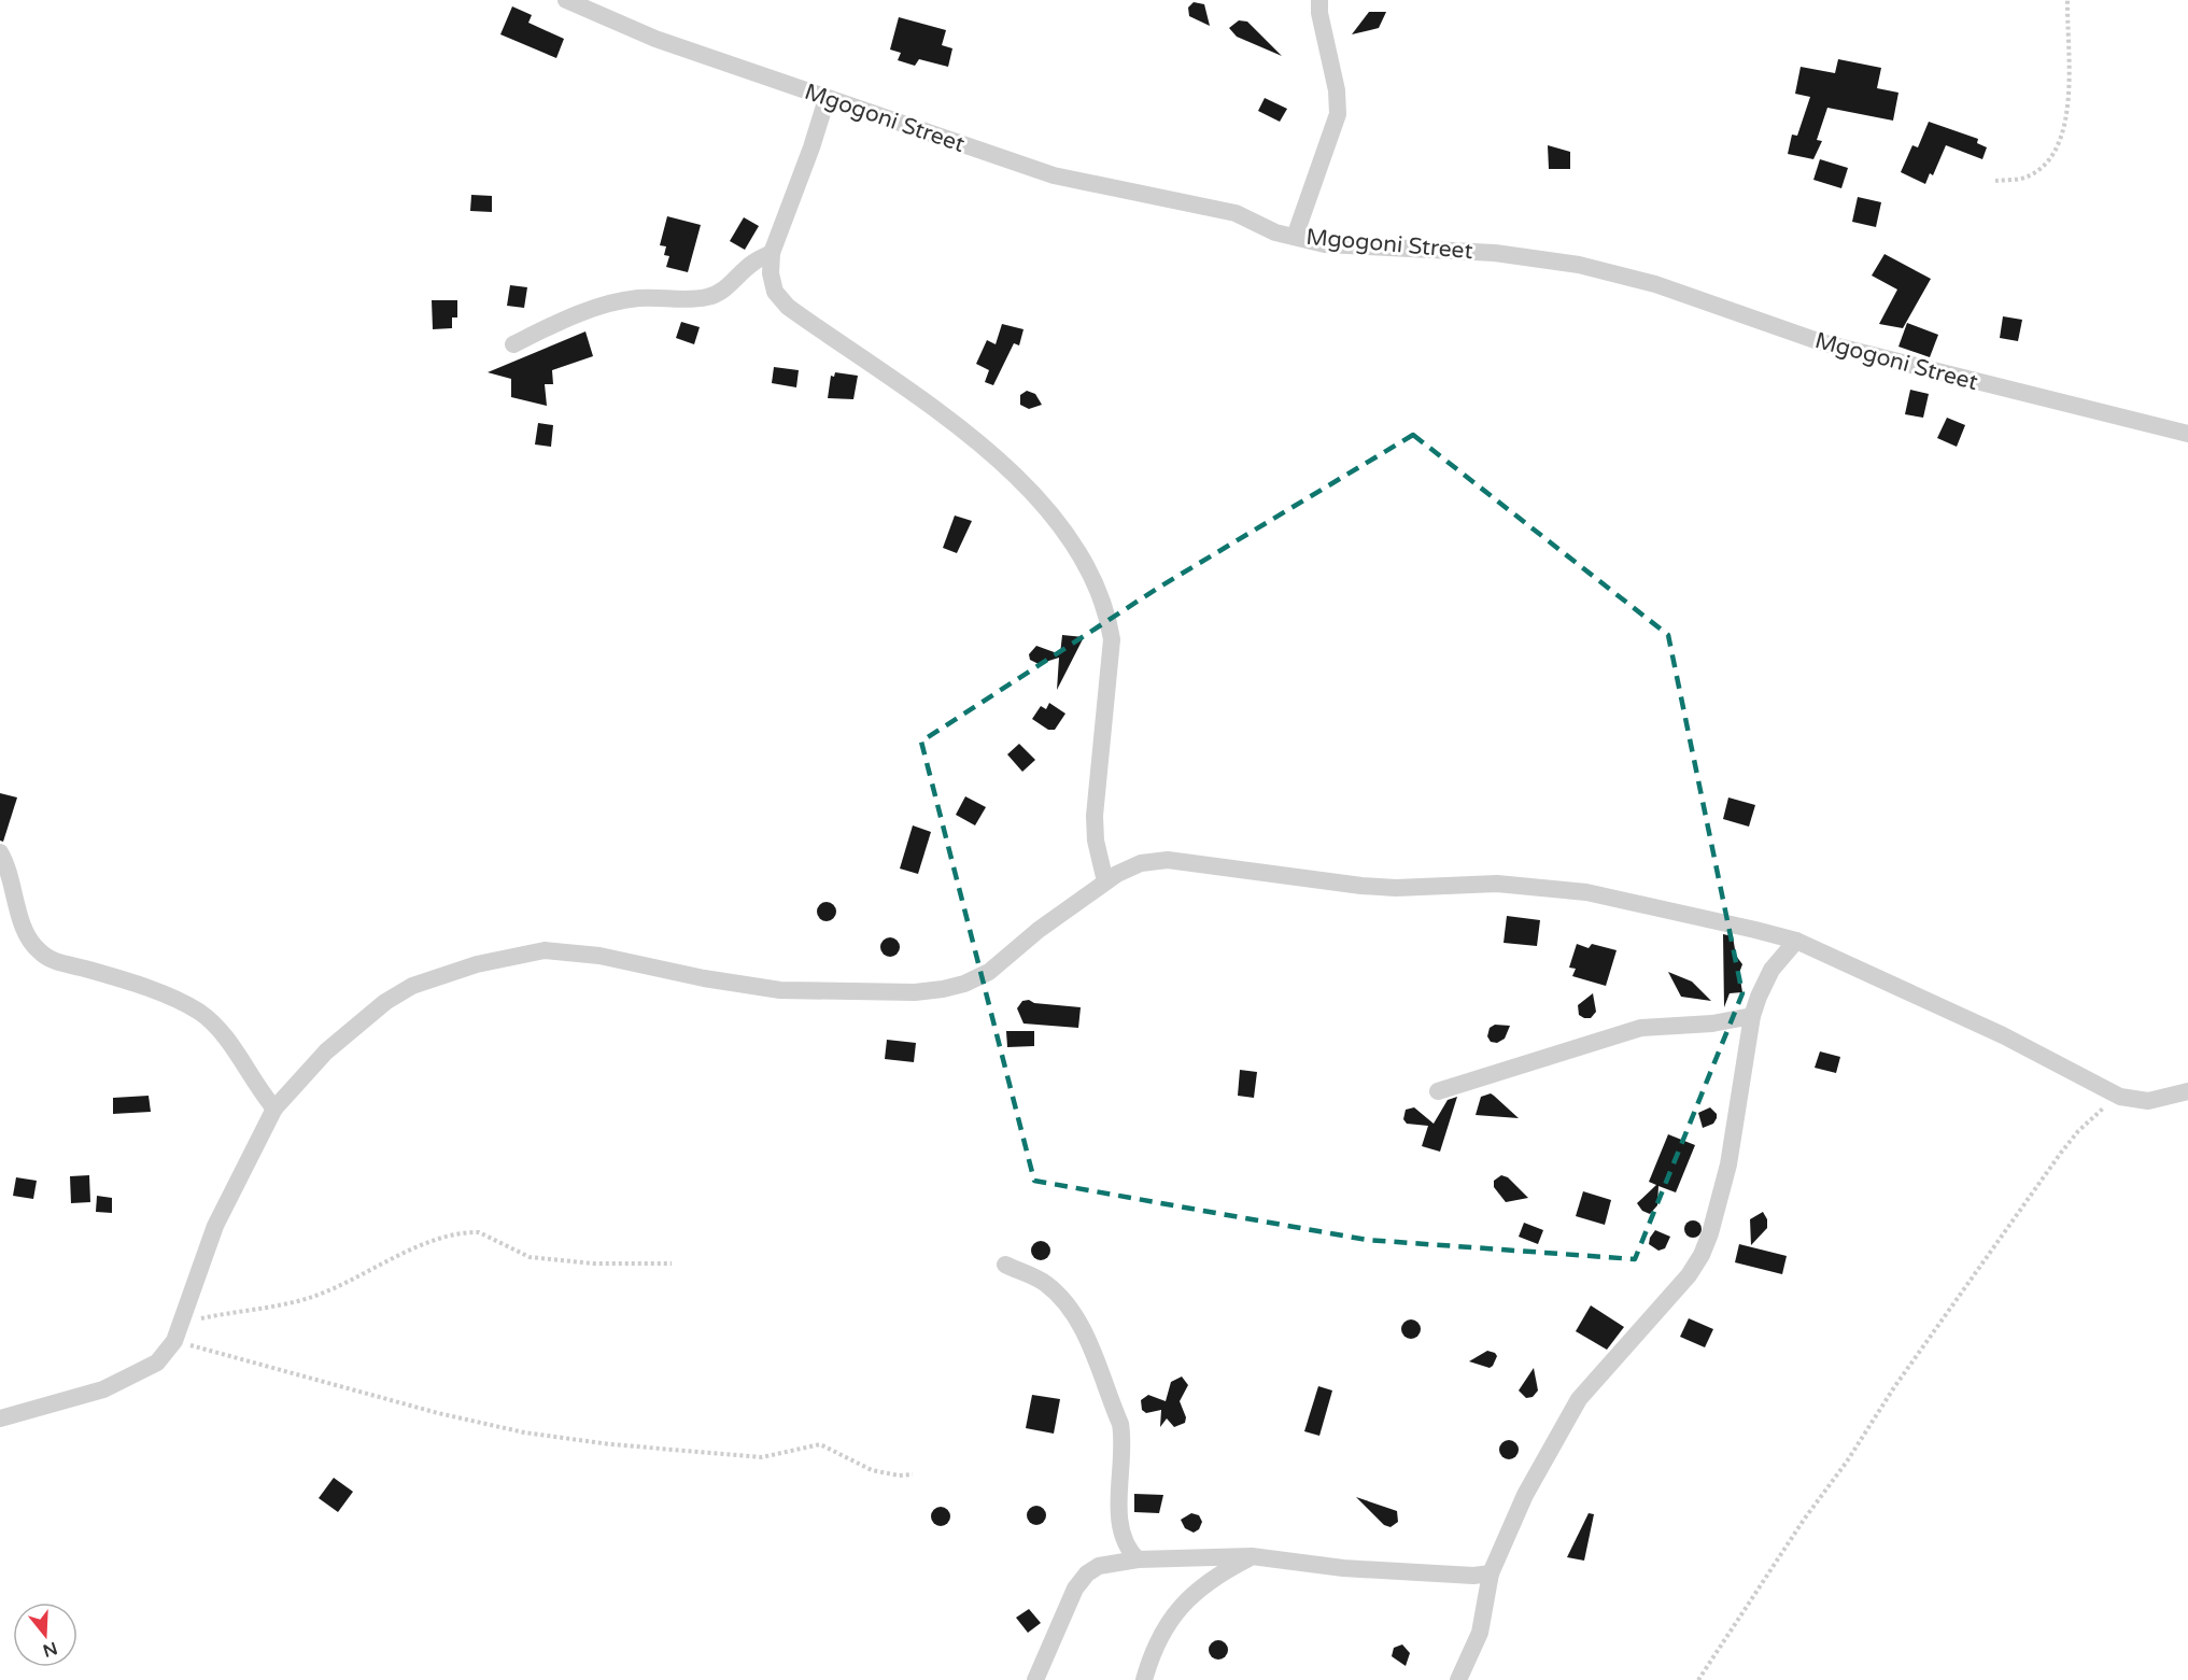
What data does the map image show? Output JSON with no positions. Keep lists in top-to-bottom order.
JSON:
{
  "streets": {
    "street": ["Mgogoni Street"]
  },
  "north": "bottom"
}
